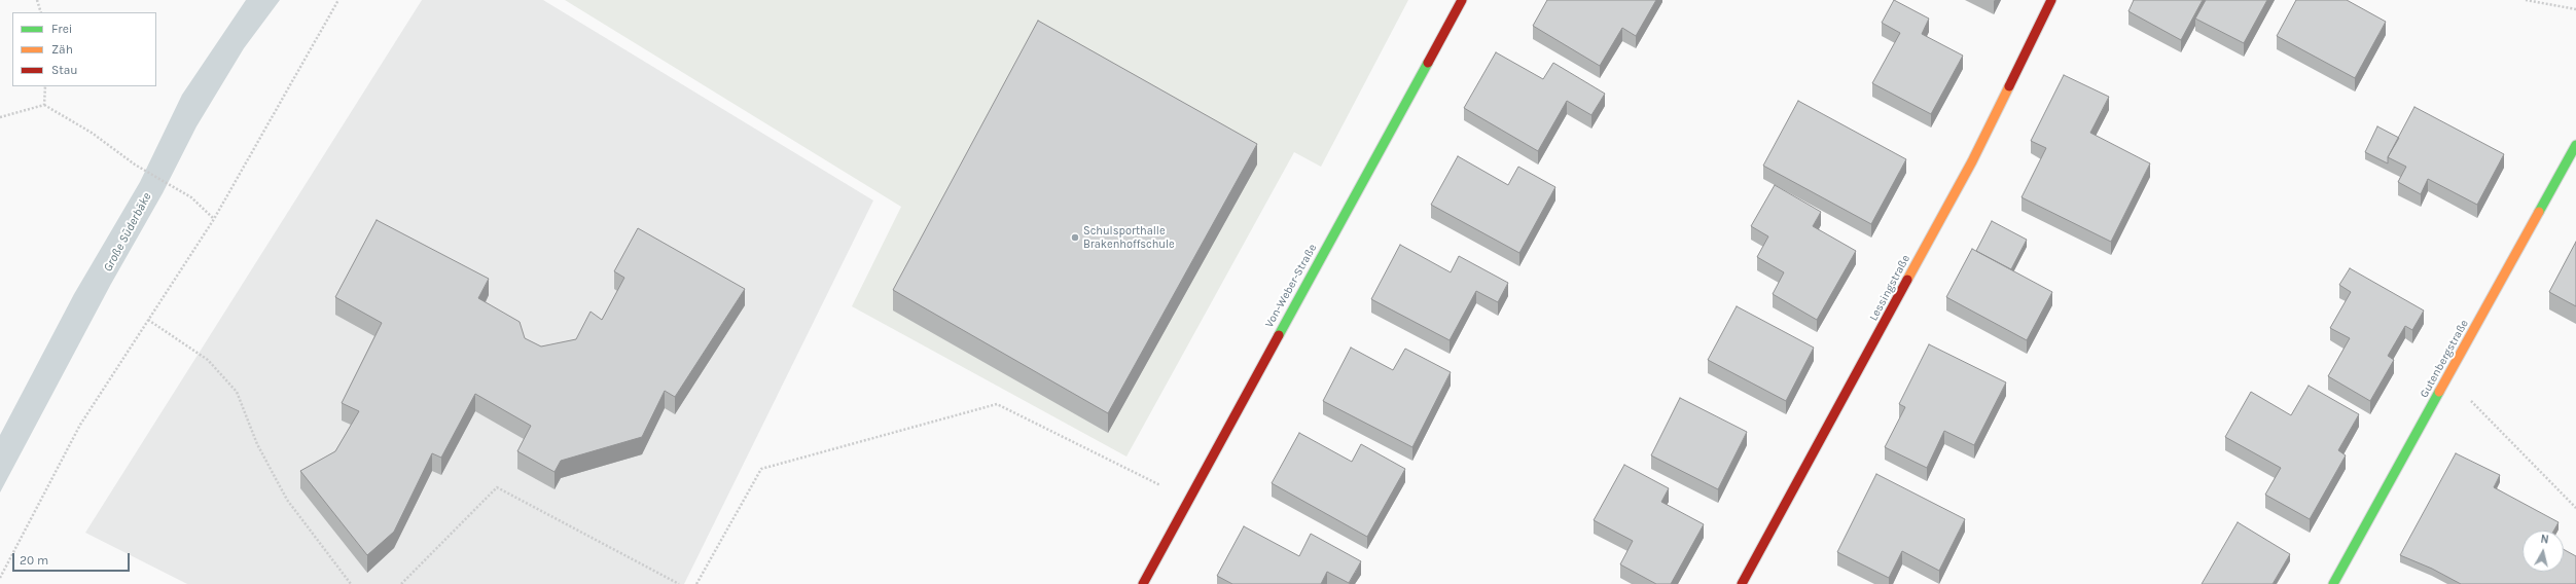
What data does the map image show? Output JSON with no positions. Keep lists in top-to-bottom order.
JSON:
{
  "streets": {
    "street": ["Von-Weber-Straße", "Lessingstraße", "Gutenbergstraße"]
  },
  "water": ["Große Süderbäke"],
  "places": ["Schulsporthalle Brakenhoffschule"],
  "legend": ["Frei", "Zäh", "Stau"],
  "scale_bar": "20 m",
  "north": "top"
}
